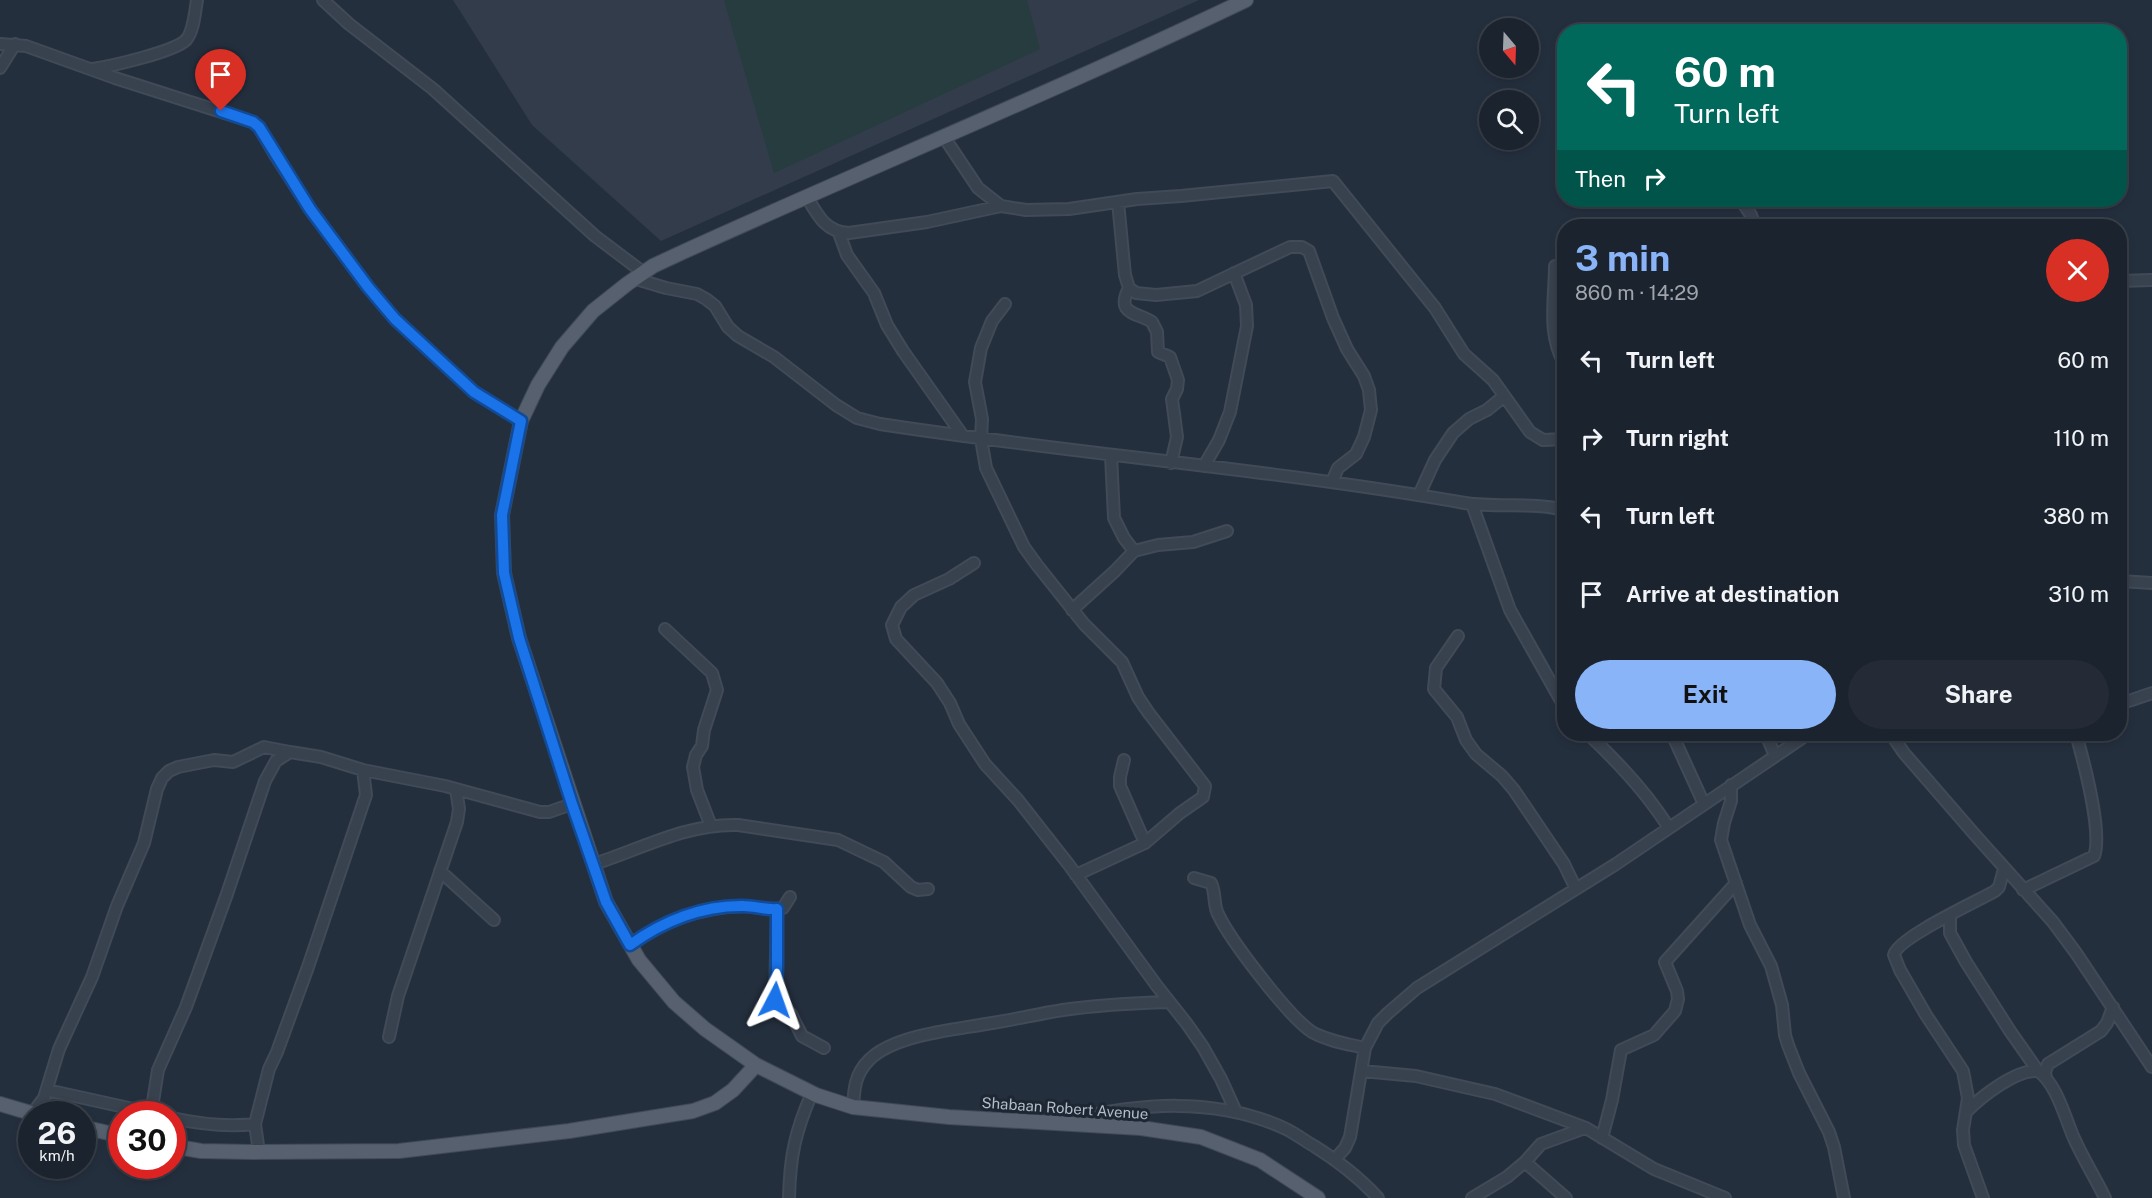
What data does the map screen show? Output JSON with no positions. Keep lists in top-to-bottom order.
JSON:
{
  "streets": {
    "main road": ["Shabaan Robert Avenue"]
  },
  "north": "bottom",
  "page": {
    "turn": ["60 m", "Turn left"],
    "then": "Then",
    "heading": ["3 min", "860 m · 14:29"],
    "list": [
      {
        "name": "Turn left",
        "value": "60 m"
      },
      {
        "name": "Turn right",
        "value": "110 m"
      },
      {
        "name": "Turn left",
        "value": "380 m"
      },
      {
        "name": "Arrive at destination",
        "value": "310 m"
      }
    ],
    "buttons": ["Exit", "Share"],
    "speed": "26 km/h",
    "limit": "30"
  }
}
